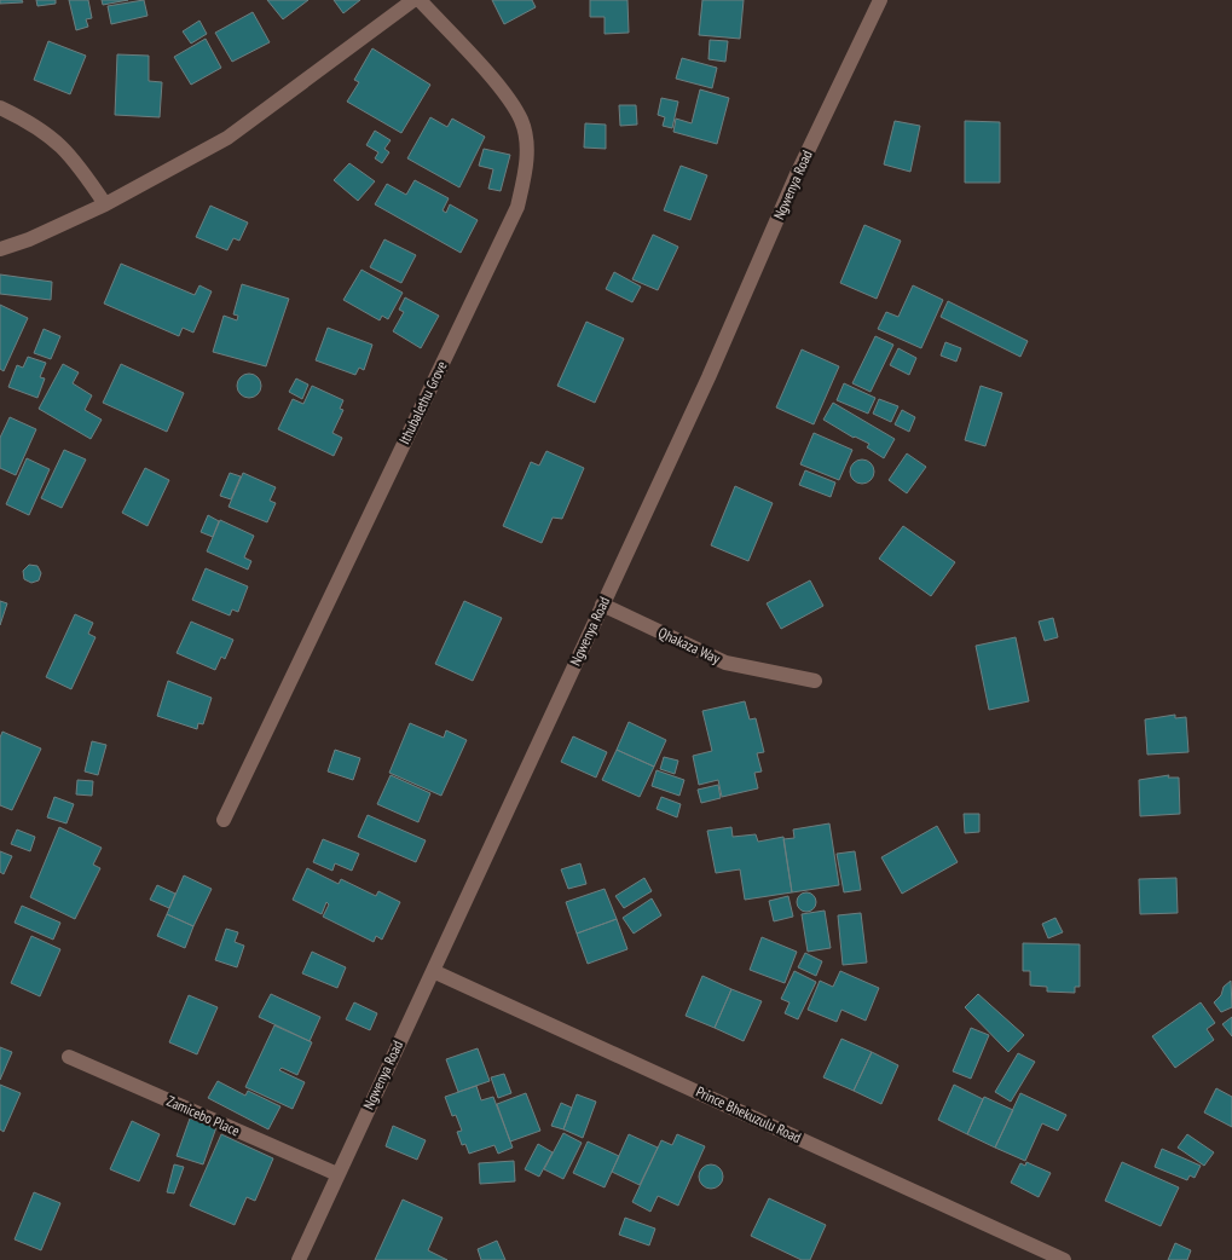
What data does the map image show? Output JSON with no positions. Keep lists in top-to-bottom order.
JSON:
{
  "streets": {
    "street": [
      "Ngwenya Road",
      "Ithubalethu Grove",
      "Qhakaza Way",
      "Prince Bhekuzulu Road",
      "Zamicebo Place"
    ]
  },
  "crossings": [
    ["Ngwenya Road", "Qhakaza Way"],
    ["Ngwenya Road", "Prince Bhekuzulu Road"],
    ["Ngwenya Road", "Zamicebo Place"]
  ]
}
